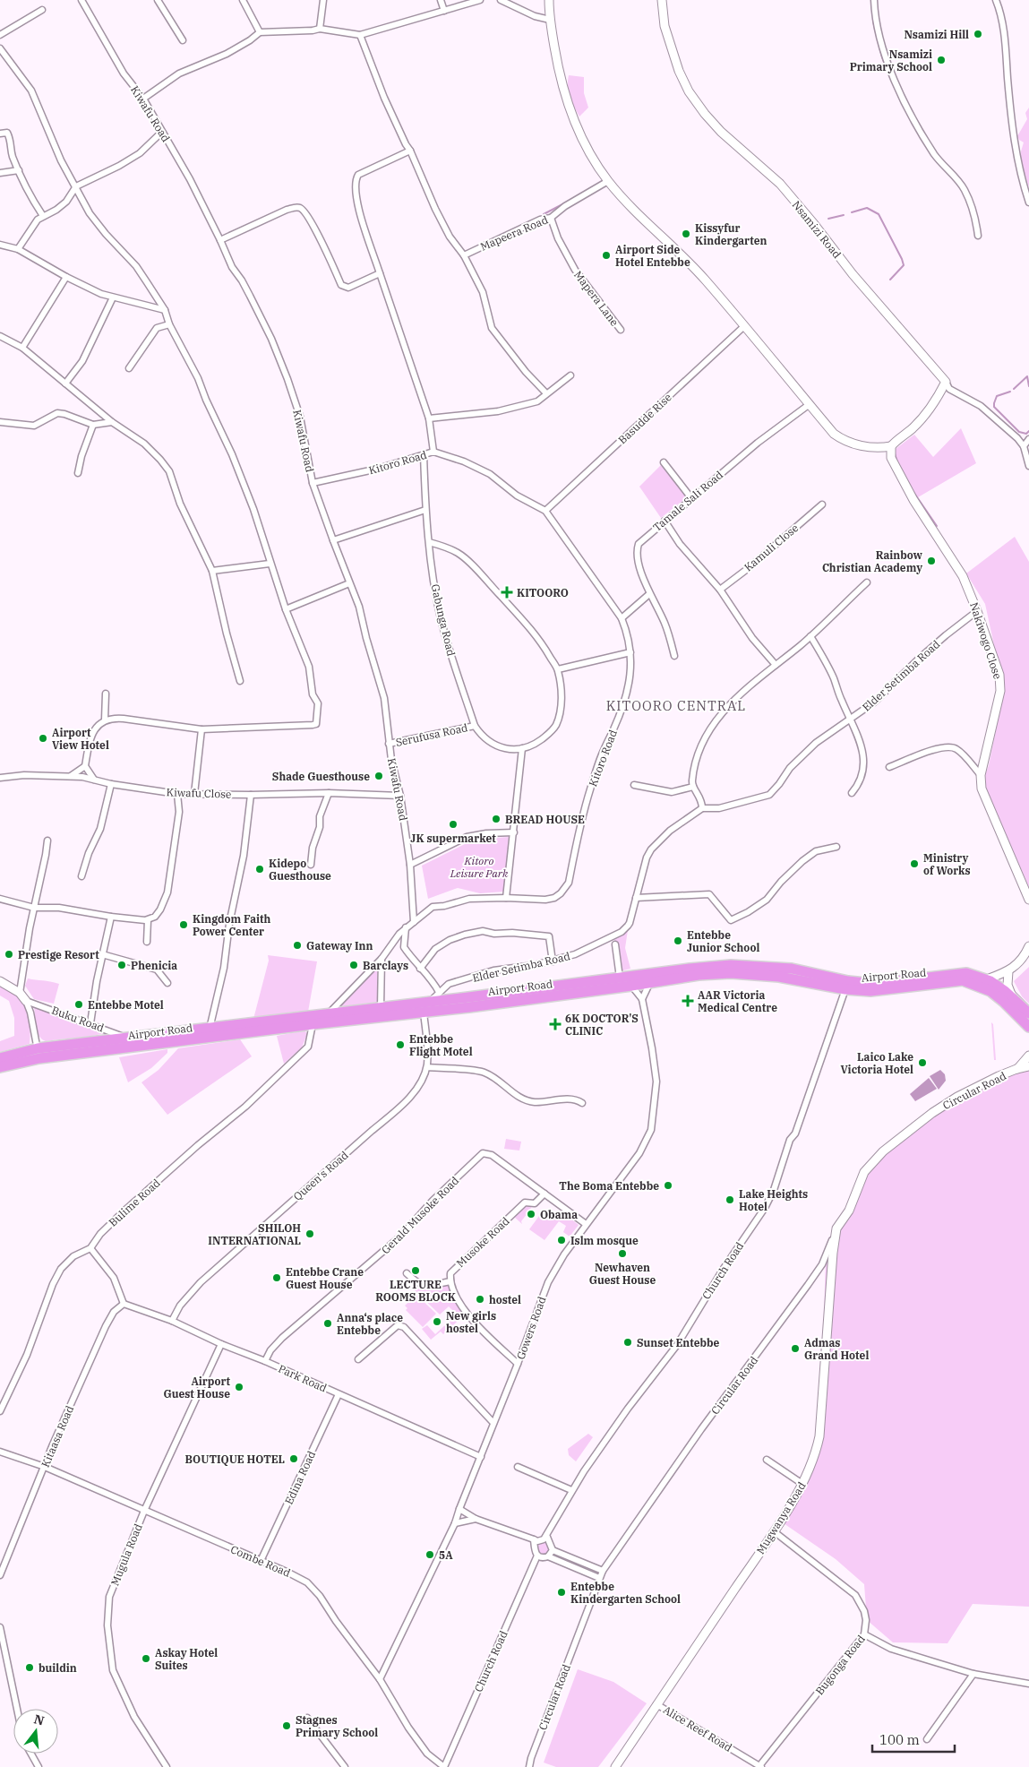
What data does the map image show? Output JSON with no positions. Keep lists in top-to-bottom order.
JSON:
{
  "streets": {
    "highway": ["Airport Road"],
    "street": [
      "Kiwafu Road",
      "Nsamizi Road",
      "Mapeera Road",
      "Mapera Lane",
      "Basudde Rise",
      "Kitoro Road",
      "Tamale Sali Road",
      "Kamuli Close",
      "Gabunga Road",
      "Nakiwogo Close",
      "Elder Setimba Road",
      "Serufusa Road",
      "Kiwafu Close",
      "Buku Road",
      "Circular Road",
      "Queen's Road",
      "Bulime Road",
      "Gerald Musoke Road",
      "Musoke Road",
      "Church Road",
      "Gowers Road",
      "Park Road",
      "Kitaasa Road",
      "Edina Road",
      "Mugwanya Road",
      "Mugula Road",
      "Combe Road",
      "Bugonga Road",
      "Alice Reef Road"
    ]
  },
  "crossings": [
    ["Kiwafu Road", "Kitoro Road"],
    ["Kiwafu Road", "Serufusa Road"],
    ["Kiwafu Road", "Kiwafu Close"],
    ["Mapeera Road", "Mapera Lane"],
    ["Basudde Rise", "Kitoro Road"],
    ["Kitoro Road", "Gabunga Road"],
    ["Kitoro Road", "Airport Road"],
    ["Gabunga Road", "Serufusa Road"],
    ["Nakiwogo Close", "Elder Setimba Road"],
    ["Elder Setimba Road", "Airport Road"],
    ["Airport Road", "Buku Road"],
    ["Airport Road", "Queen's Road"],
    ["Airport Road", "Bulime Road"],
    ["Airport Road", "Church Road"],
    ["Airport Road", "Gowers Road"],
    ["Circular Road", "Mugwanya Road"],
    ["Queen's Road", "Park Road"],
    ["Gerald Musoke Road", "Musoke Road"],
    ["Gerald Musoke Road", "Gowers Road"],
    ["Gerald Musoke Road", "Park Road"],
    ["Church Road", "Combe Road"],
    ["Gowers Road", "Park Road"],
    ["Gowers Road", "Combe Road"],
    ["Park Road", "Kitaasa Road"],
    ["Park Road", "Edina Road"],
    ["Park Road", "Mugula Road"],
    ["Kitaasa Road", "Combe Road"],
    ["Edina Road", "Combe Road"],
    ["Mugwanya Road", "Bugonga Road"],
    ["Mugwanya Road", "Alice Reef Road"],
    ["Mugula Road", "Combe Road"],
    ["Bugonga Road", "Alice Reef Road"]
  ],
  "districts": ["KITOORO CENTRAL"],
  "parks": ["Kitoro Leisure Park"],
  "places": {
    "other": [
      "Nsamizi Hill",
      "Nsamizi Primary School",
      "Kissyfur Kindergarten",
      "Airport Side Hotel Entebbe",
      "Rainbow Christian Academy",
      "Airport View Hotel",
      "Shade Guesthouse",
      "BREAD HOUSE",
      "JK supermarket",
      "Ministry of Works",
      "Kidepo Guesthouse",
      "Kingdom Faith Power Center",
      "Entebbe Junior School",
      "Gateway Inn",
      "Prestige Resort",
      "Phenicia",
      "Barclays",
      "Entebbe Motel",
      "Entebbe Flight Motel",
      "Laico Lake Victoria Hotel",
      "The Boma Entebbe",
      "Lake Heights Hotel",
      "Obama",
      "SHILOH INTERNATIONAL",
      "Islm mosque",
      "Newhaven Guest House",
      "LECTURE ROOMS BLOCK",
      "Entebbe Crane Guest House",
      "hostel",
      "New girls hostel",
      "Anna‘s place Entebbe",
      "Sunset Entebbe",
      "Admas Grand Hotel",
      "Airport Guest House",
      "BOUTIQUE HOTEL",
      "5A",
      "Entebbe Kindergarten School",
      "Askay Hotel Suites",
      "buildin",
      "Stagnes Primary School"
    ],
    "health": ["KITOORO", "AAR Victoria Medical Centre", "6K DOCTOR'S CLINIC"]
  },
  "scale_bar": "100 m",
  "north": "top"
}
